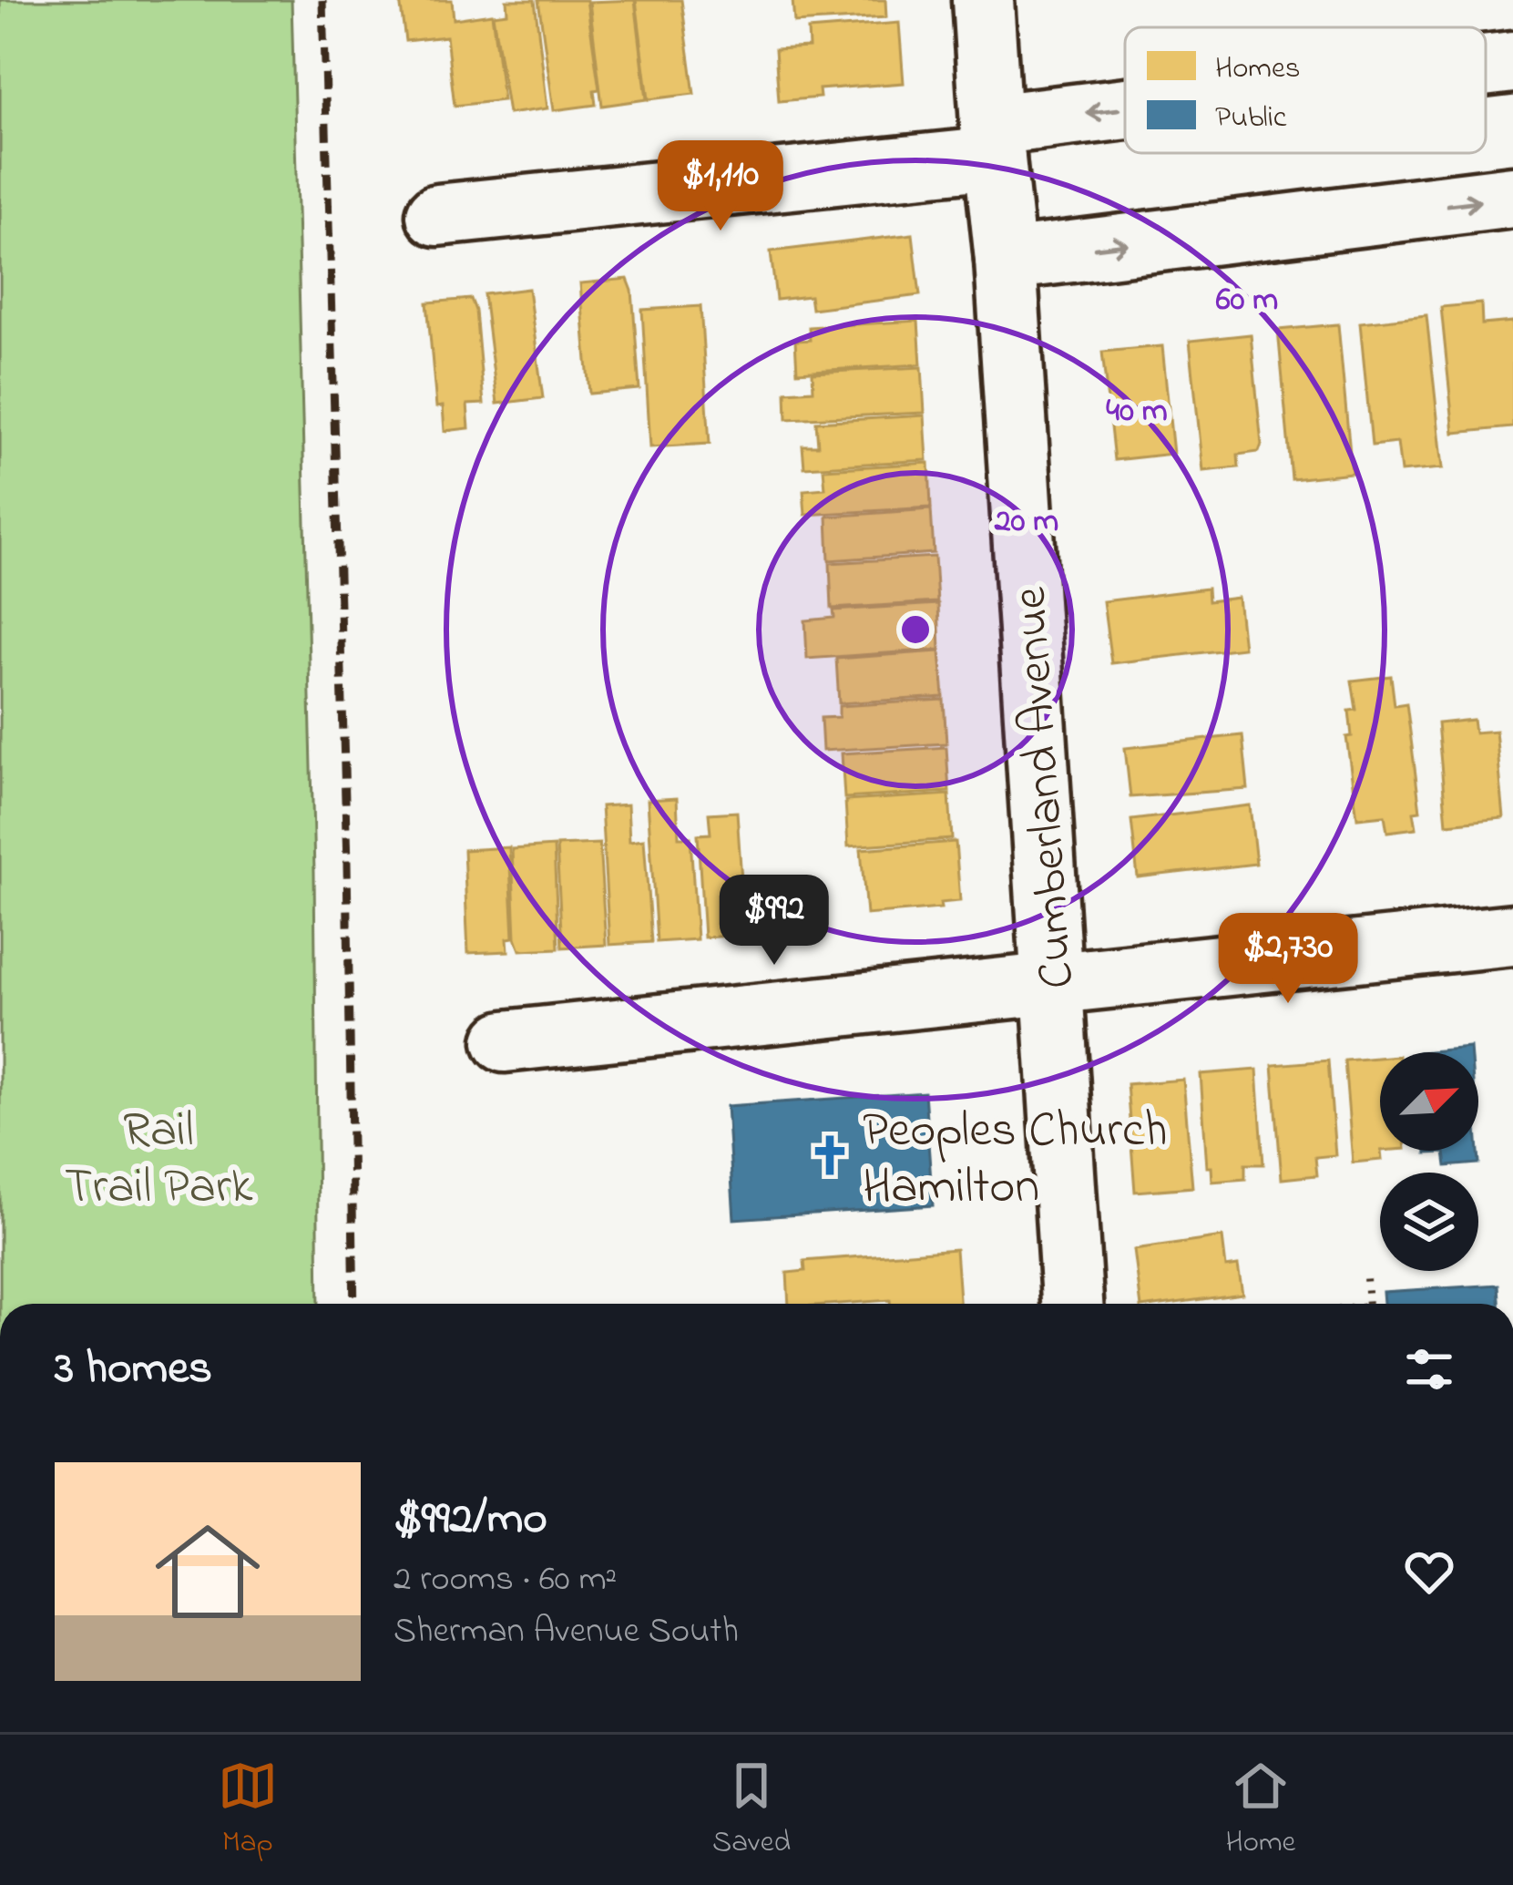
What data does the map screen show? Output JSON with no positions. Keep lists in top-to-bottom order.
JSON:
{
  "streets": {
    "street": ["Cumberland Avenue"]
  },
  "parks": ["Rail Trail Park"],
  "places": {
    "church": ["Peoples Church Hamilton"]
  },
  "legend": ["Homes", "Public"],
  "north": "top right",
  "page": {
    "price": ["$1,110", "$992", "$2,730"],
    "heading": "3 homes",
    "list": [
      {
        "name": "$992/mo",
        "note": "2 rooms · 60 m² · Sherman Avenue South"
      }
    ],
    "tabs": ["Map", "Saved", "Home"]
  },
  "rings": ["60 m", "40 m", "20 m"]
}
